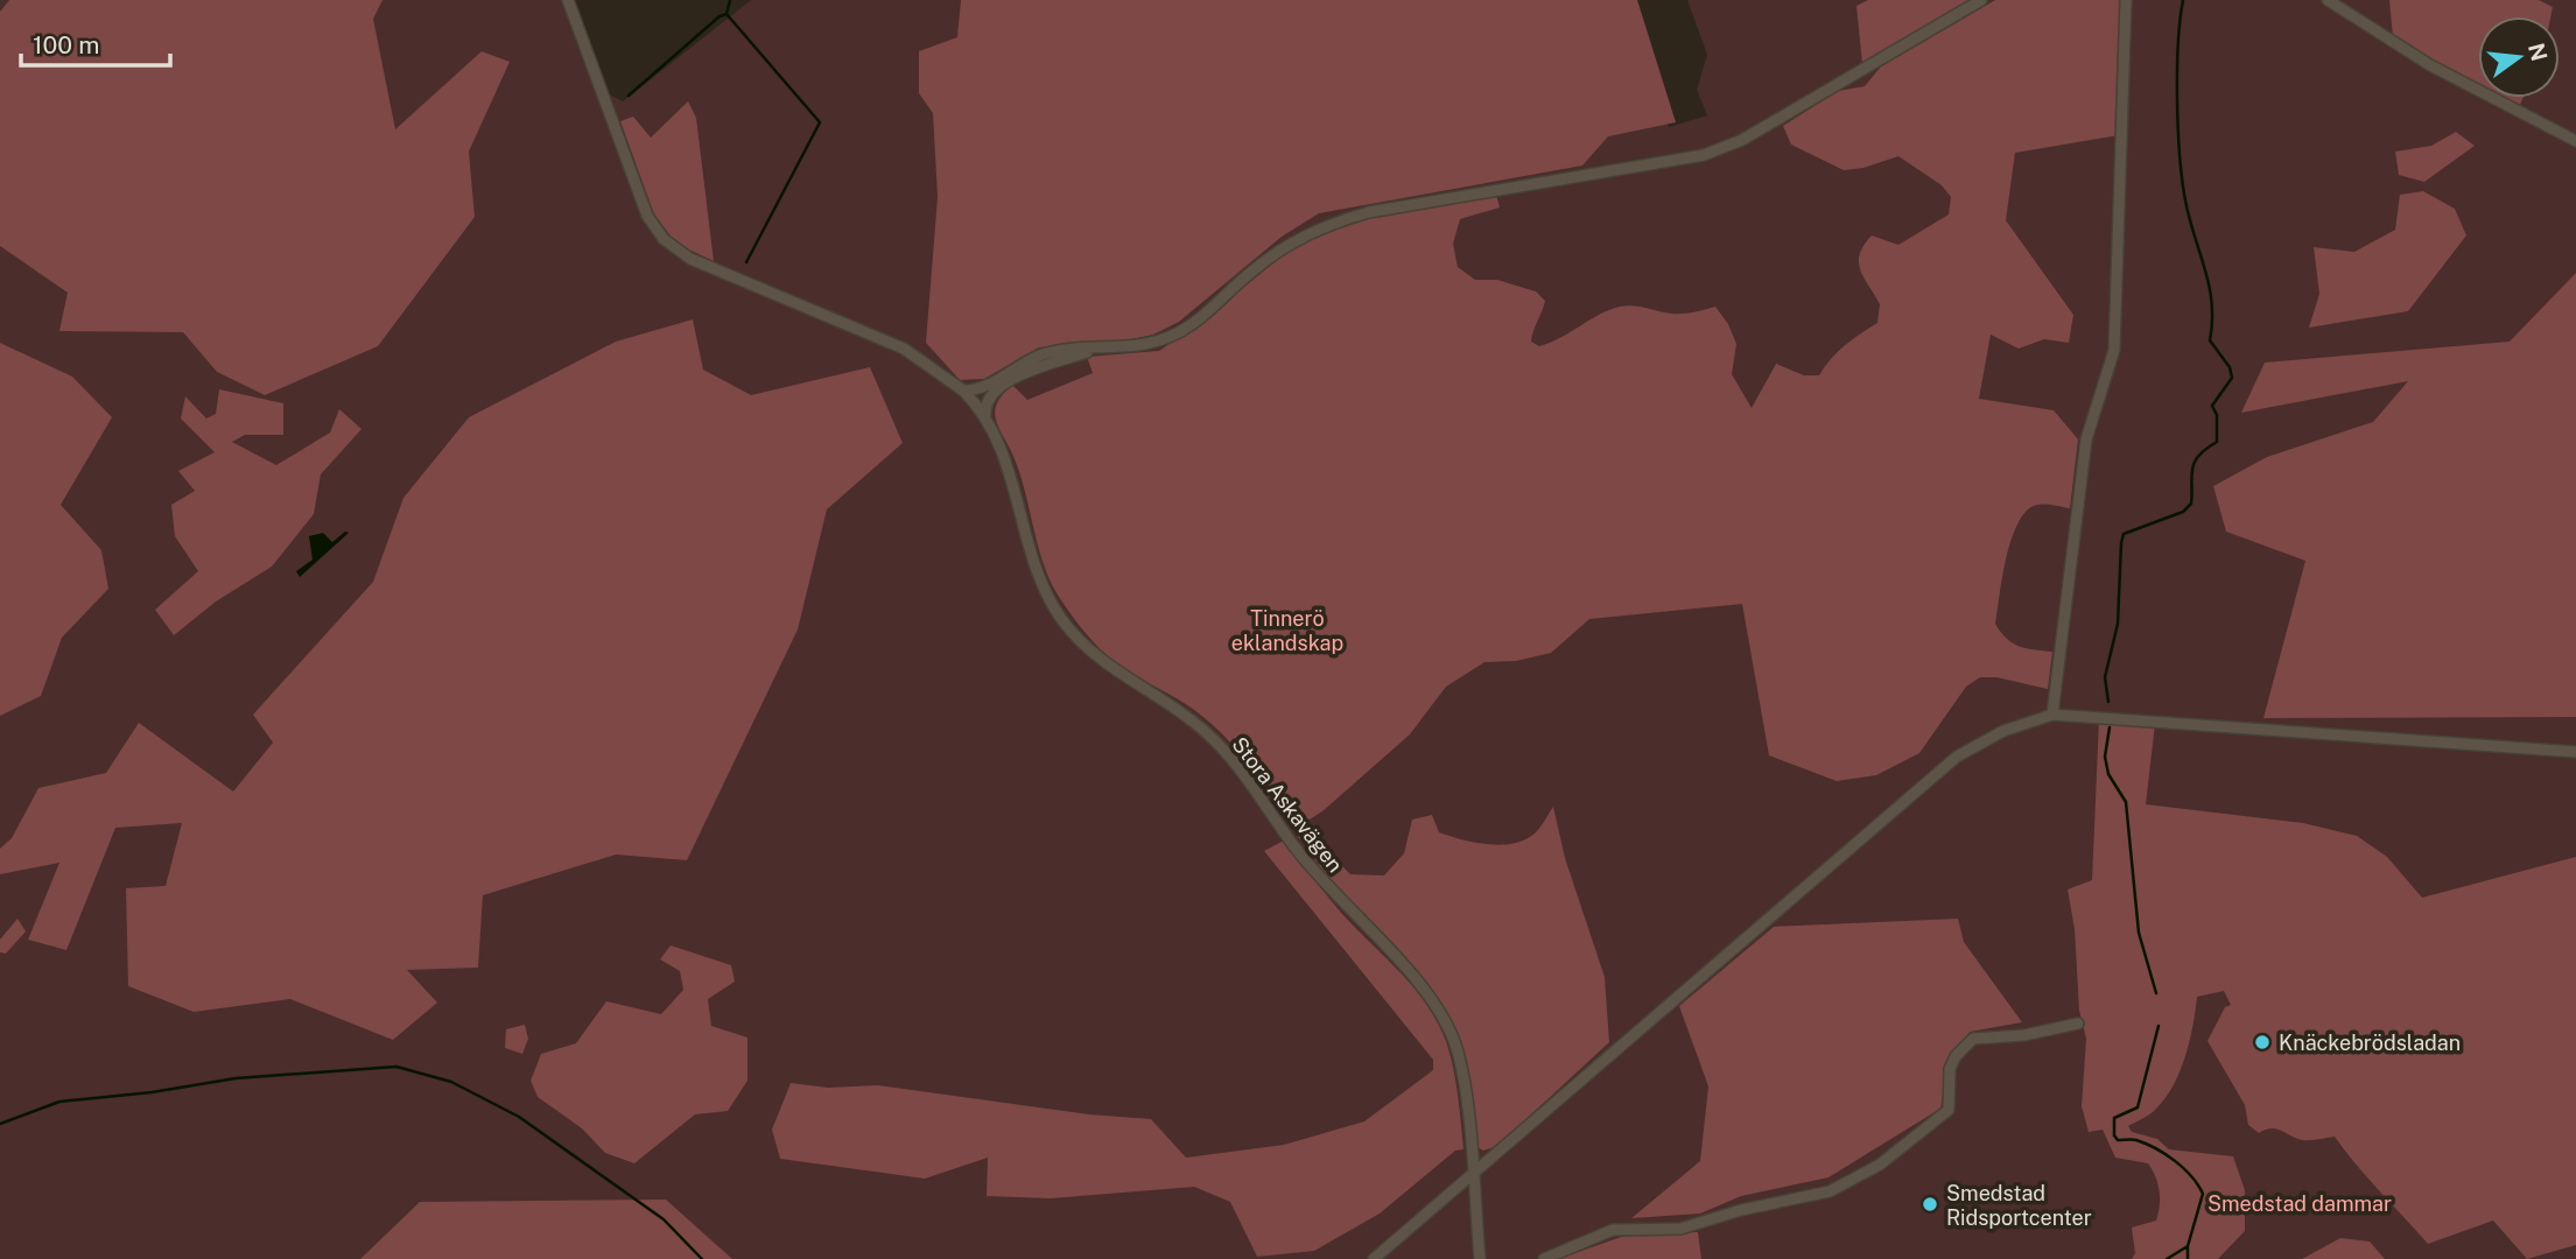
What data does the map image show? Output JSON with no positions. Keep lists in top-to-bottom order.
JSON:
{
  "streets": {
    "street": ["Stora Askavägen"]
  },
  "parks": ["Tinnerö eklandskap", "Smedstad dammar"],
  "places": ["Knäckebrödsladan", "Smedstad Ridsportcenter"],
  "scale_bar": "100 m",
  "north": "right"
}
